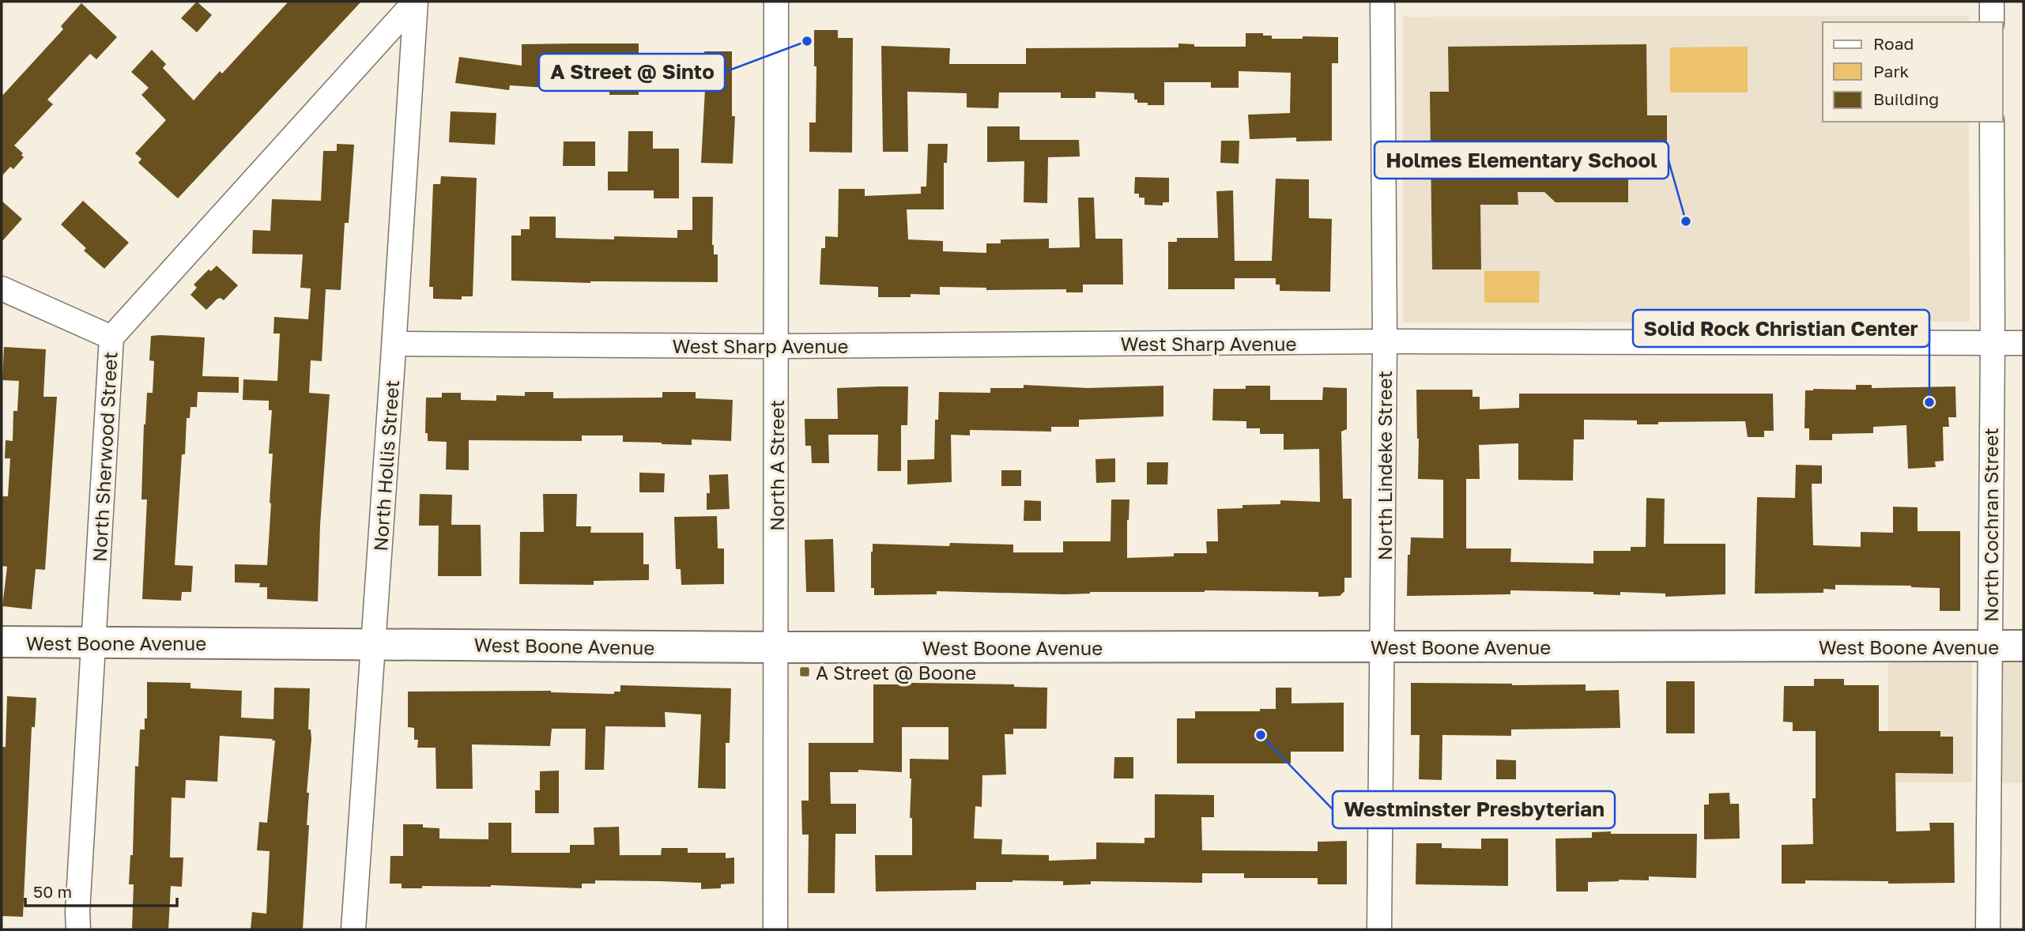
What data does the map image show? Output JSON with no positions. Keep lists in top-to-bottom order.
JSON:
{
  "streets": {
    "main road": ["West Boone Avenue"],
    "street": [
      "West Sharp Avenue",
      "North Sherwood Street",
      "North Hollis Street",
      "North A Street",
      "North Lindeke Street",
      "North Cochran Street"
    ]
  },
  "crossings": [
    ["West Sharp Avenue", "North Hollis Street"],
    ["West Sharp Avenue", "North A Street"],
    ["West Sharp Avenue", "North Lindeke Street"],
    ["West Sharp Avenue", "North Cochran Street"],
    ["North Sherwood Street", "North Hollis Street"],
    ["North Sherwood Street", "West Boone Avenue"],
    ["North Hollis Street", "West Boone Avenue"],
    ["North A Street", "West Boone Avenue"],
    ["North Lindeke Street", "West Boone Avenue"],
    ["North Cochran Street", "West Boone Avenue"]
  ],
  "places": {
    "other": [
      "A Street @ Sinto",
      "Holmes Elementary School",
      "Solid Rock Christian Center",
      "Westminster Presbyterian"
    ],
    "transit": ["A Street @ Boone"]
  },
  "legend": ["Road", "Park", "Building"],
  "scale_bar": "50 m"
}
